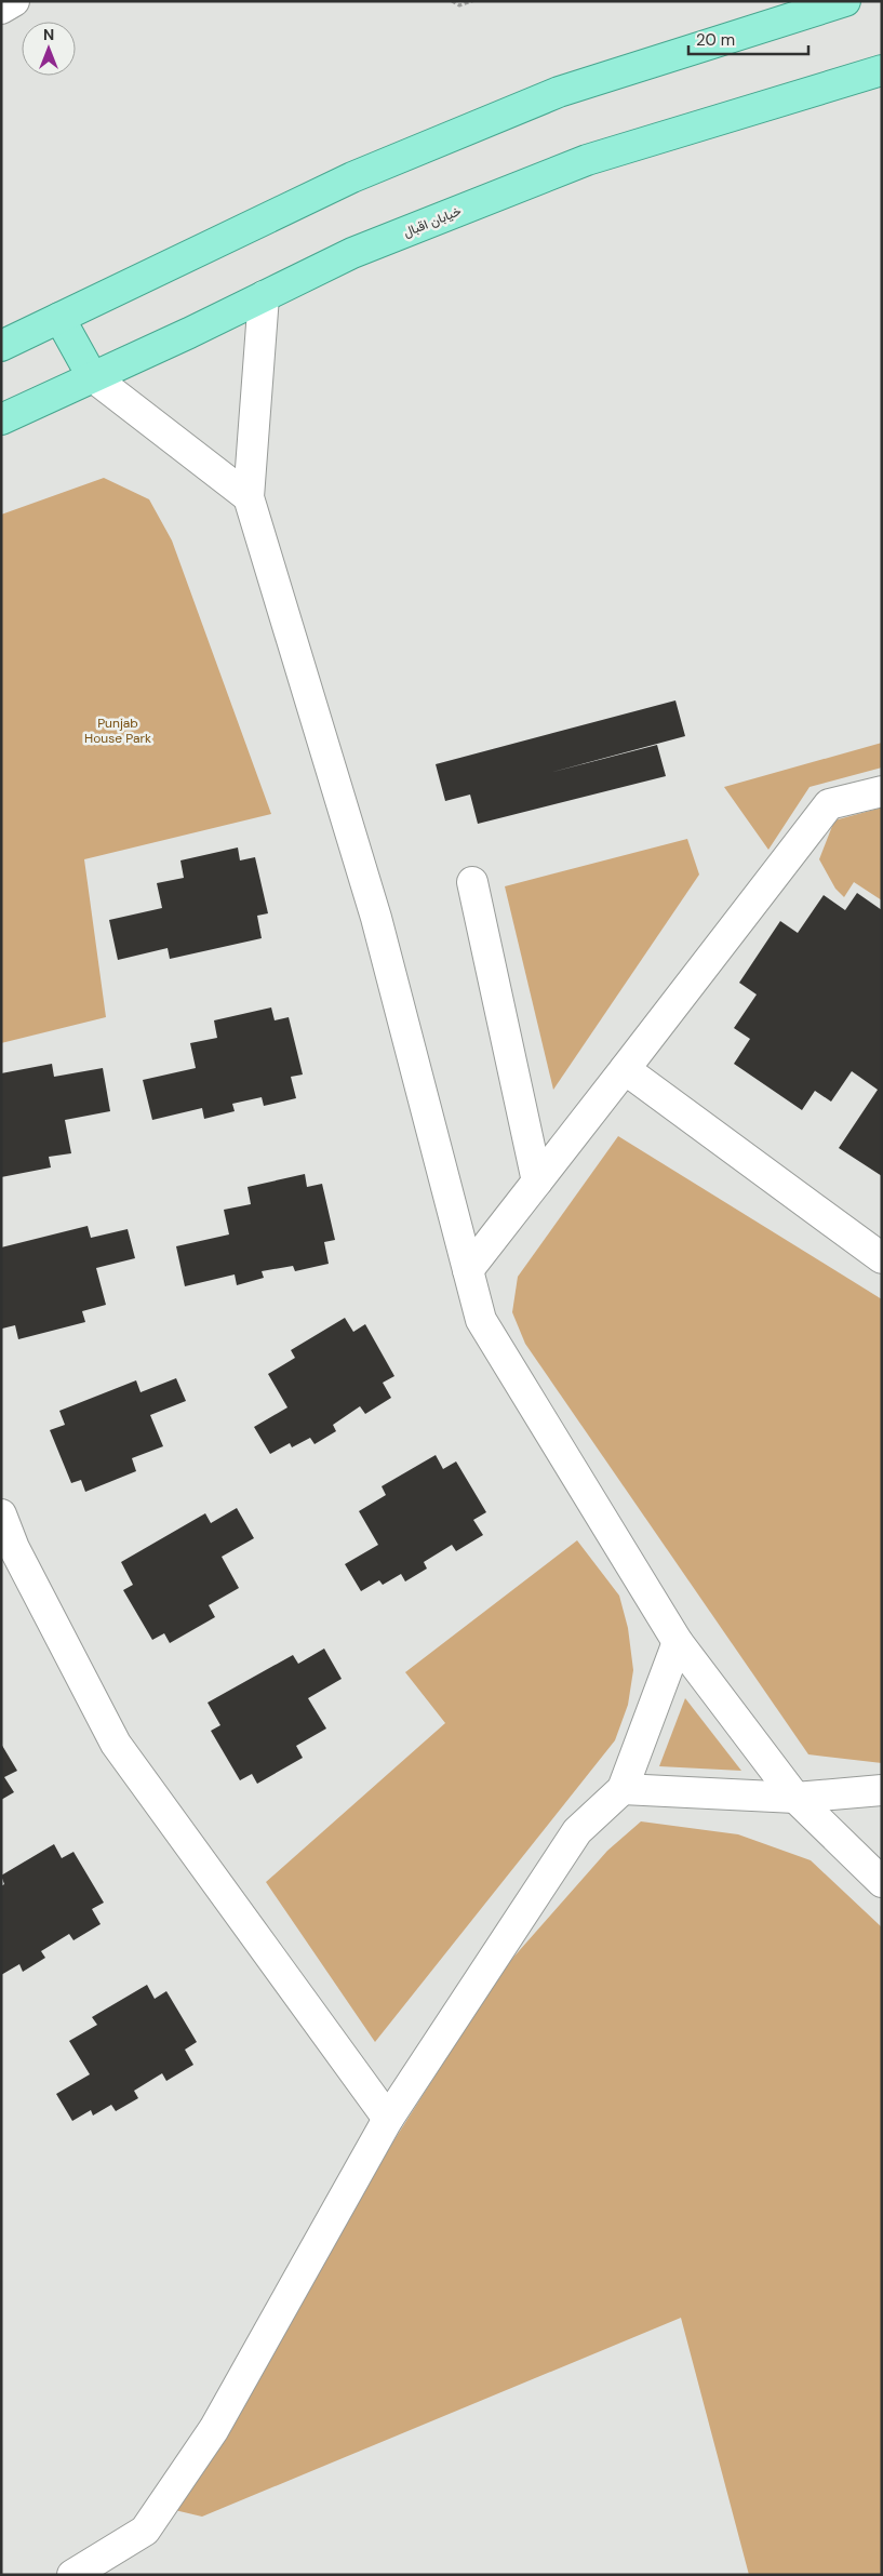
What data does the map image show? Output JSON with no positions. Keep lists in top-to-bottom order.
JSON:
{
  "streets": {
    "main road": ["خیابان اقبال"]
  },
  "parks": ["Punjab House Park"],
  "scale_bar": "20 m",
  "north": "top"
}
